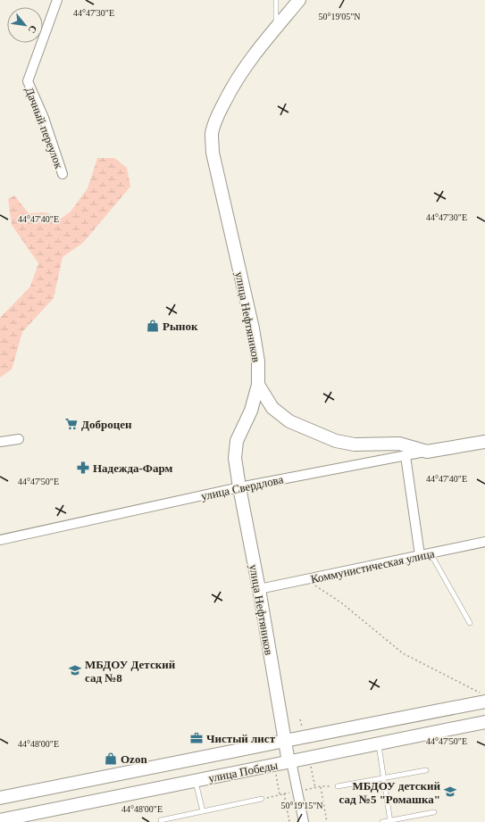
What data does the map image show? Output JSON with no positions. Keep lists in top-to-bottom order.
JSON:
{
  "streets": {
    "street": [
      "Дачный переулок",
      "улица Нефтяников",
      "улица Свердлова",
      "Коммунистическая улица",
      "улица Победы"
    ]
  },
  "crossings": [
    ["улица Нефтяников", "улица Свердлова"],
    ["улица Нефтяников", "Коммунистическая улица"],
    ["улица Нефтяников", "улица Победы"]
  ],
  "places": {
    "shop": ["Рынок", "Ozon"],
    "supermarket": ["Доброцен"],
    "pharmacy": ["Надежда-Фарм"],
    "school or university": ["МБДОУ Детский сад №8", "МБДОУ детский сад №5 \"Ромашка\""],
    "office": ["Чистый лист"]
  },
  "north": "bottom right",
  "coordinates": [
    "44°47'30\"E",
    "50°19'05\"N",
    "44°47'40\"E",
    "44°47'50\"E",
    "44°48'00\"E",
    "50°19'15\"N"
  ]
}
